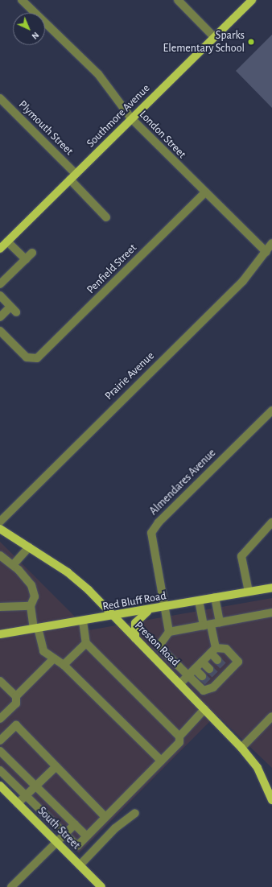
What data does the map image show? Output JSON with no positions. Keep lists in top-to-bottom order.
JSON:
{
  "streets": {
    "main road": [
      "Southmore Avenue",
      "Red Bluff Road",
      "Preston Road",
      "South Street"
    ],
    "street": [
      "Plymouth Street",
      "London Street",
      "Penfield Street",
      "Prairie Avenue",
      "Almendares Avenue"
    ]
  },
  "crossings": [
    ["Southmore Avenue", "Plymouth Street"],
    ["Southmore Avenue", "London Street"],
    ["London Street", "Penfield Street"],
    ["London Street", "Prairie Avenue"],
    ["Almendares Avenue", "Red Bluff Road"],
    ["Red Bluff Road", "Preston Road"]
  ],
  "places": ["Sparks Elementary School"],
  "north": "bottom right"
}
